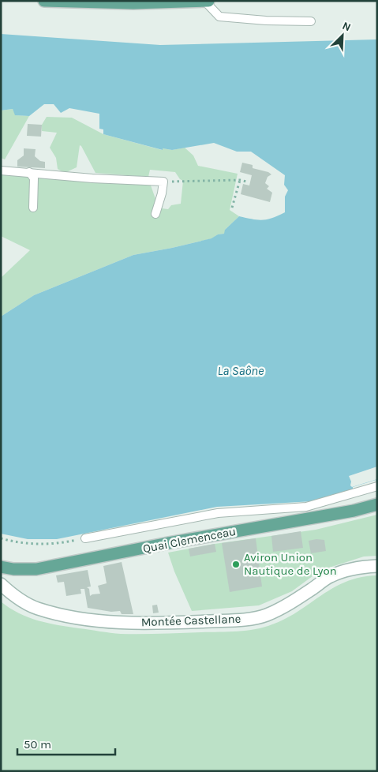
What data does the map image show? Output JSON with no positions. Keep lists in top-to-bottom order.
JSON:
{
  "streets": {
    "main road": ["Quai Clemenceau", "Montée Castellane"]
  },
  "water": ["La Saône"],
  "places": ["Aviron Union Nautique de Lyon"],
  "scale_bar": "50 m",
  "north": "top right"
}
